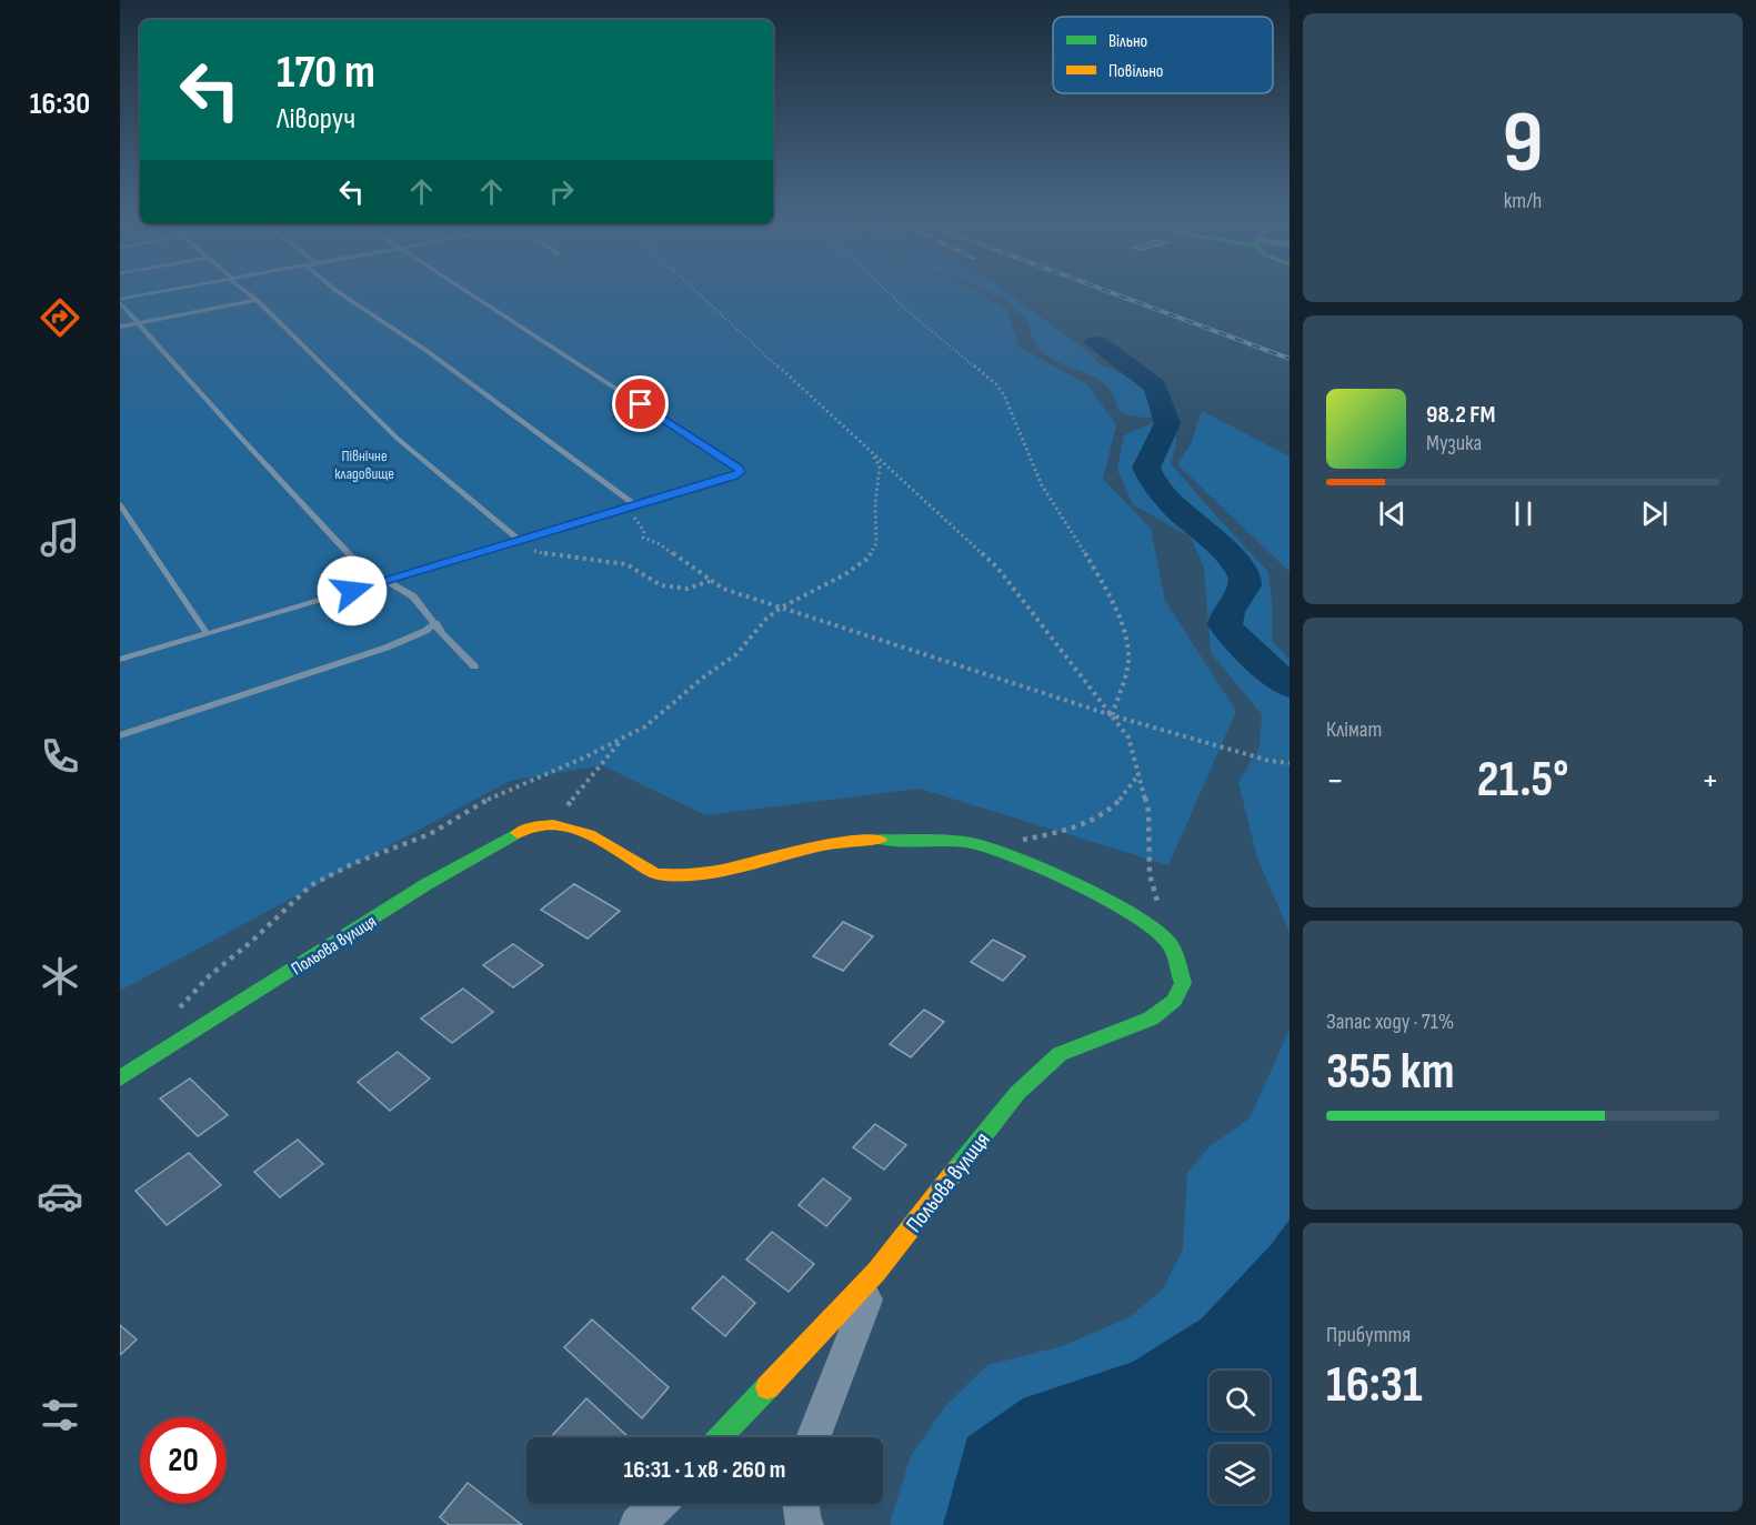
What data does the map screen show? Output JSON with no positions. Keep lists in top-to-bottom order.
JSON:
{
  "streets": {
    "street": ["Польова вулиця"]
  },
  "parks": ["Північне кладовище"],
  "legend": ["Вільно", "Повільно"],
  "page": {
    "tabs": "16:30",
    "tile": [
      ["9", "km/h"],
      "Клімат",
      ["Запас ходу · 71%", "355 km"],
      ["Прибуття", "16:31"]
    ],
    "turn": ["170 m", "Ліворуч"],
    "song": ["98.2 FM", "Музика"],
    "heat": ["−", "21.5°", "+"],
    "limit": "20",
    "trip": "16:31 · 1 хв · 260 m"
  }
}
